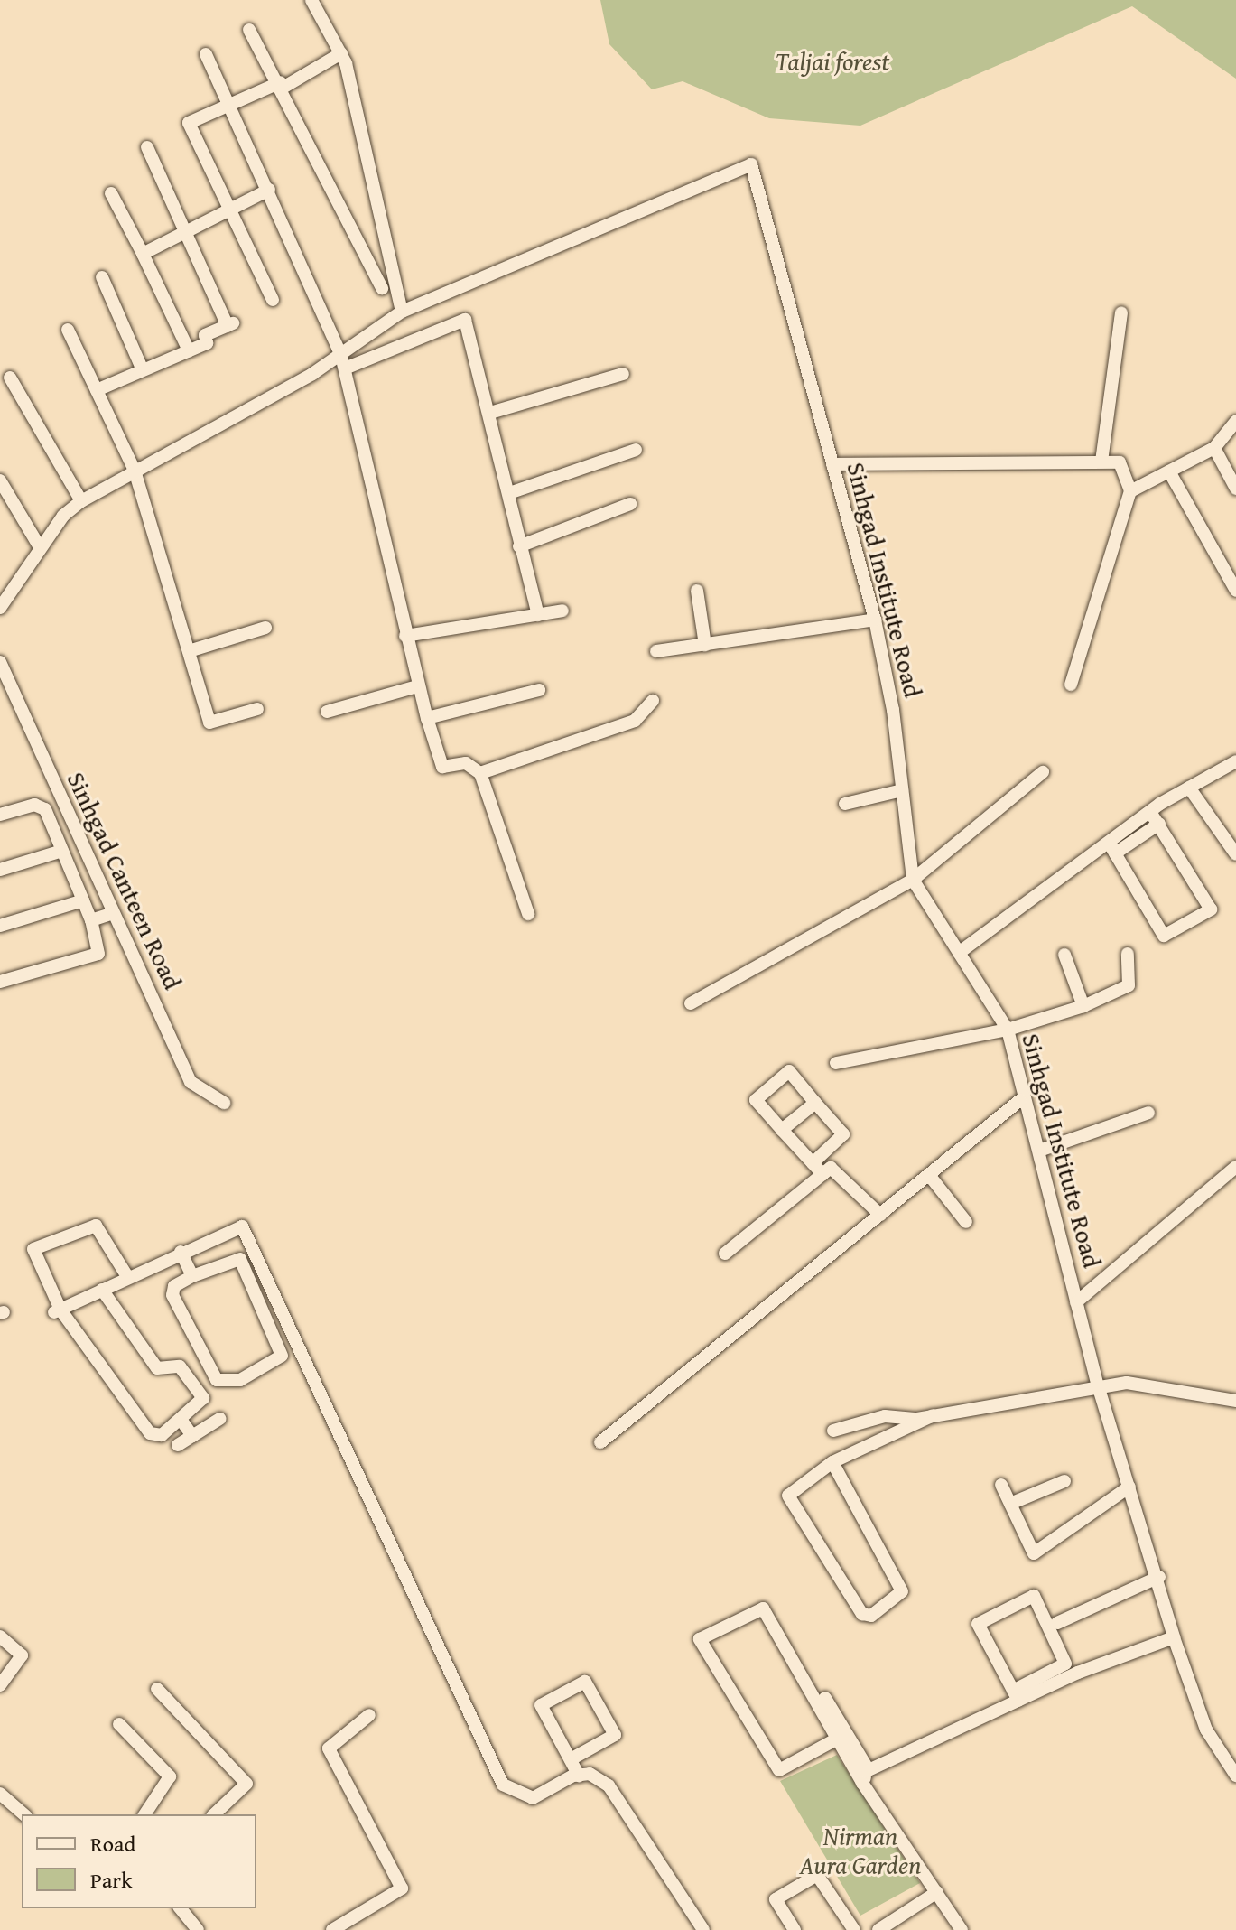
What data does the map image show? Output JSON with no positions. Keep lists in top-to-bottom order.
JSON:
{
  "streets": {
    "street": ["Sinhgad Institute Road", "Sinhgad Canteen Road"]
  },
  "parks": ["Taljai forest", "Nirman Aura Garden"],
  "legend": ["Road", "Park"]
}
